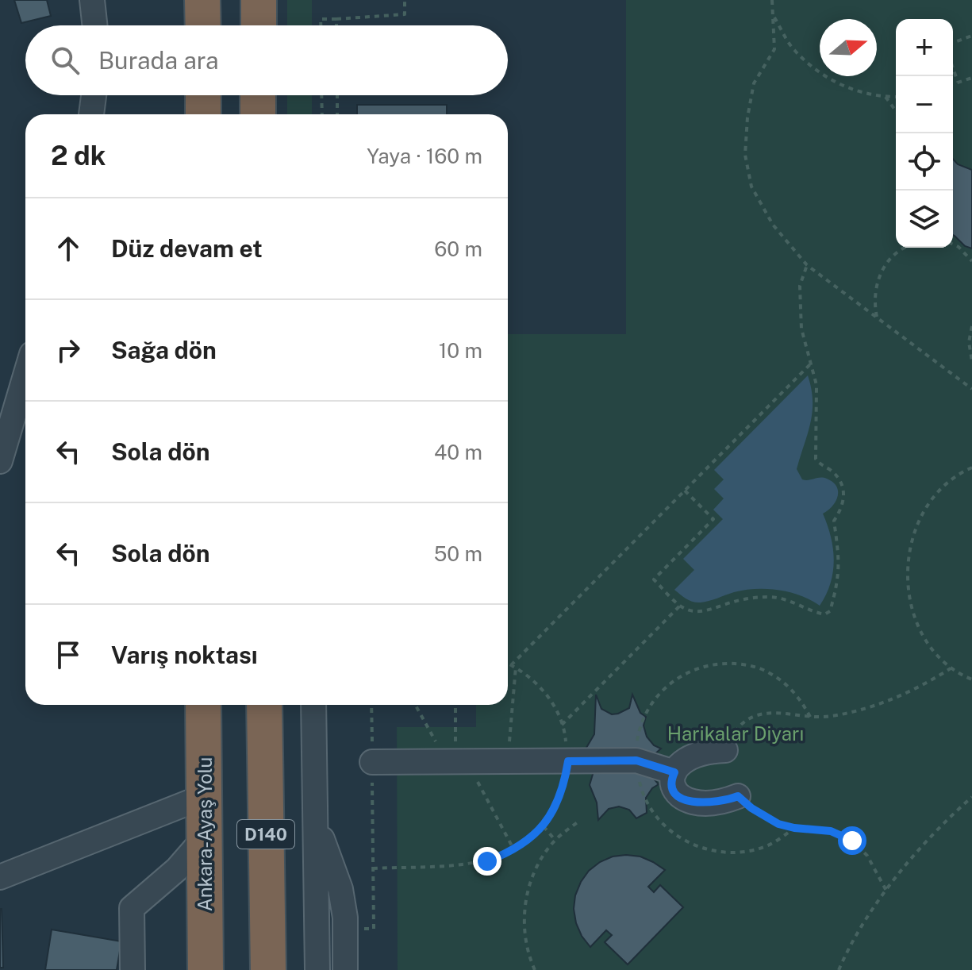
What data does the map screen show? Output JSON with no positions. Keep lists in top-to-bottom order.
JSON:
{
  "streets": {
    "highway": ["Ankara-Ayaş Yolu", "D140"]
  },
  "parks": ["Harikalar Diyarı"],
  "north": "right",
  "page": {
    "map_buttons": ["+", "−"],
    "search": "Burada ara",
    "heading": ["2 dk", "Yaya · 160 m"],
    "list": [
      ["Düz devam et", "60 m"],
      ["Sağa dön", "10 m"],
      ["Sola dön", "40 m"],
      ["Sola dön", "50 m"],
      "Varış noktası"
    ]
  }
}
